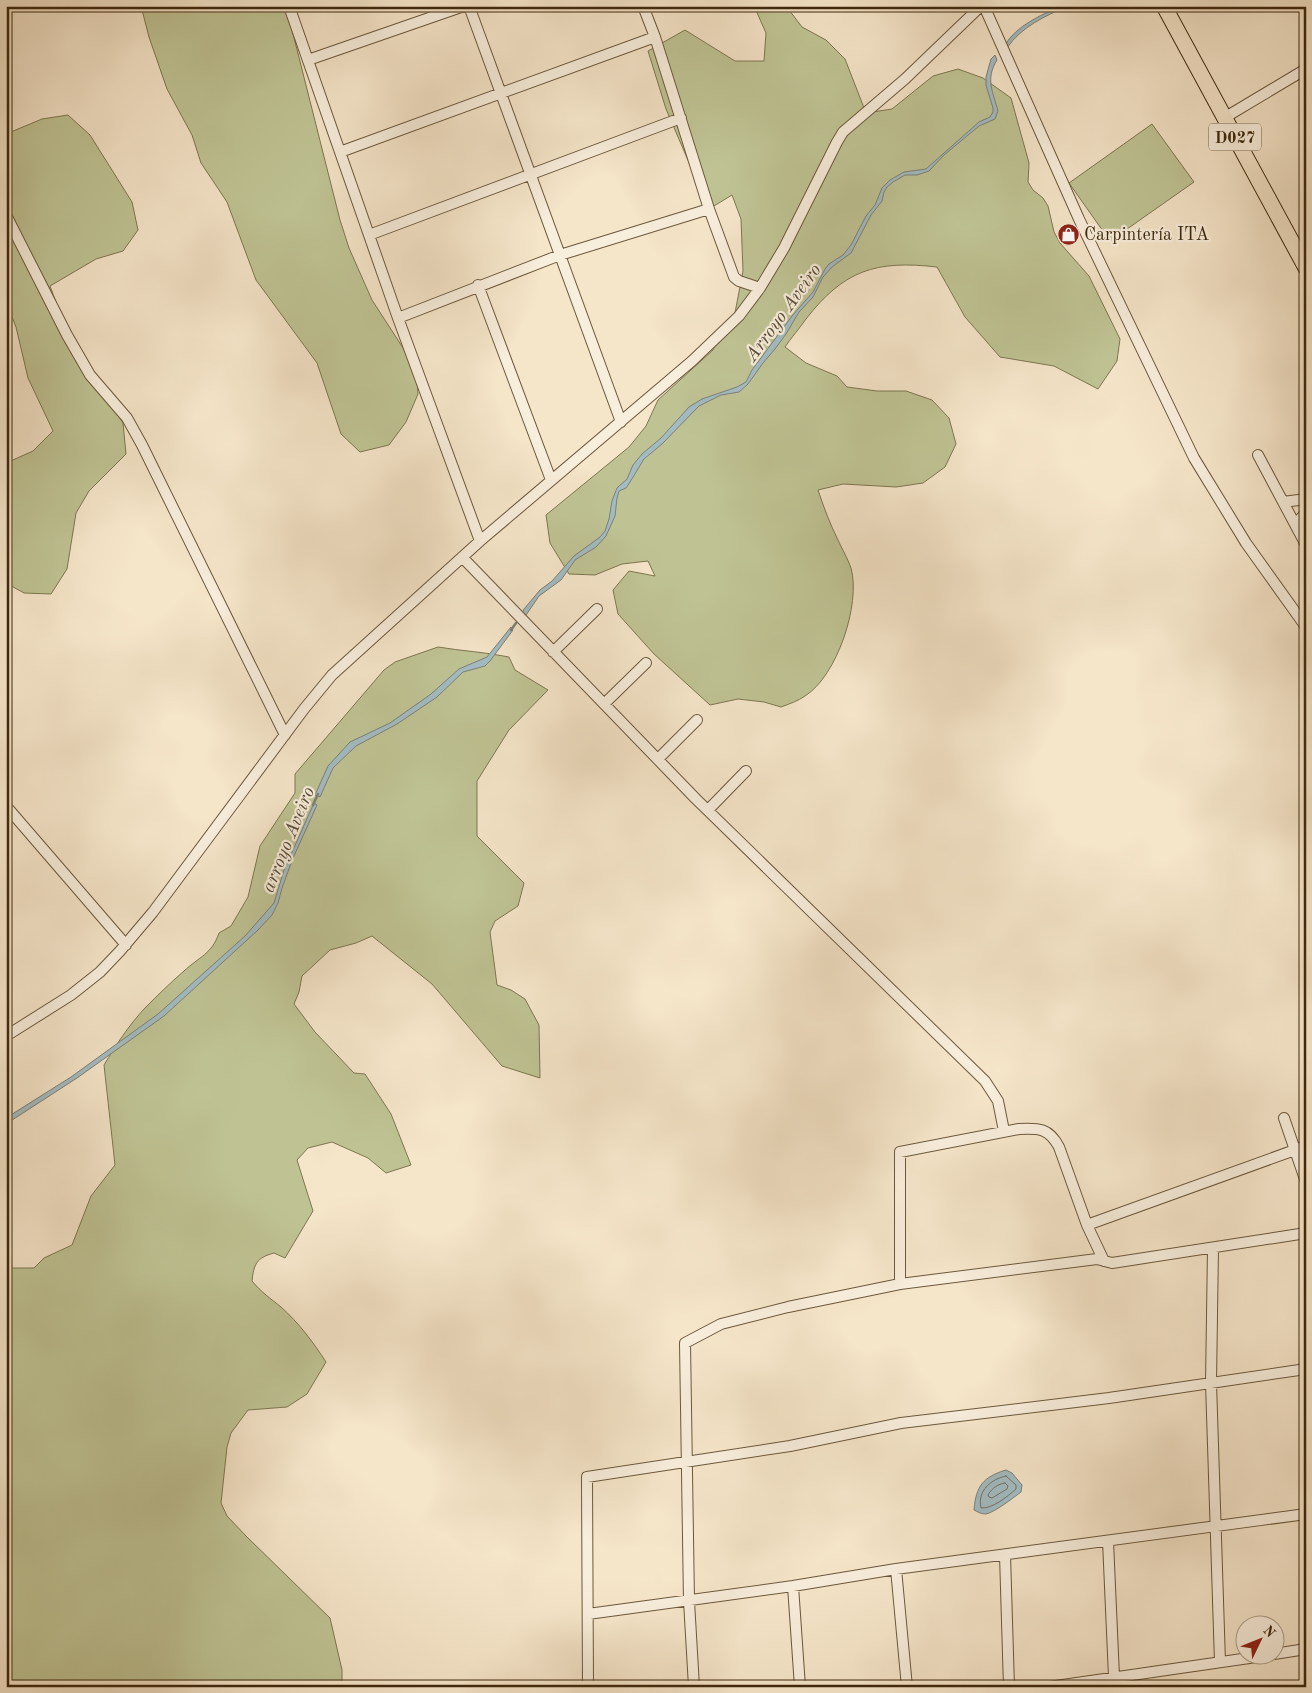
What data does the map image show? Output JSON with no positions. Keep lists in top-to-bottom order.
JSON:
{
  "streets": {
    "main road": ["D027"]
  },
  "water": ["Arroyo Aveiro", "arroyo Aveiro"],
  "places": {
    "shop": ["Carpintería ITA"]
  },
  "north": "top right"
}
